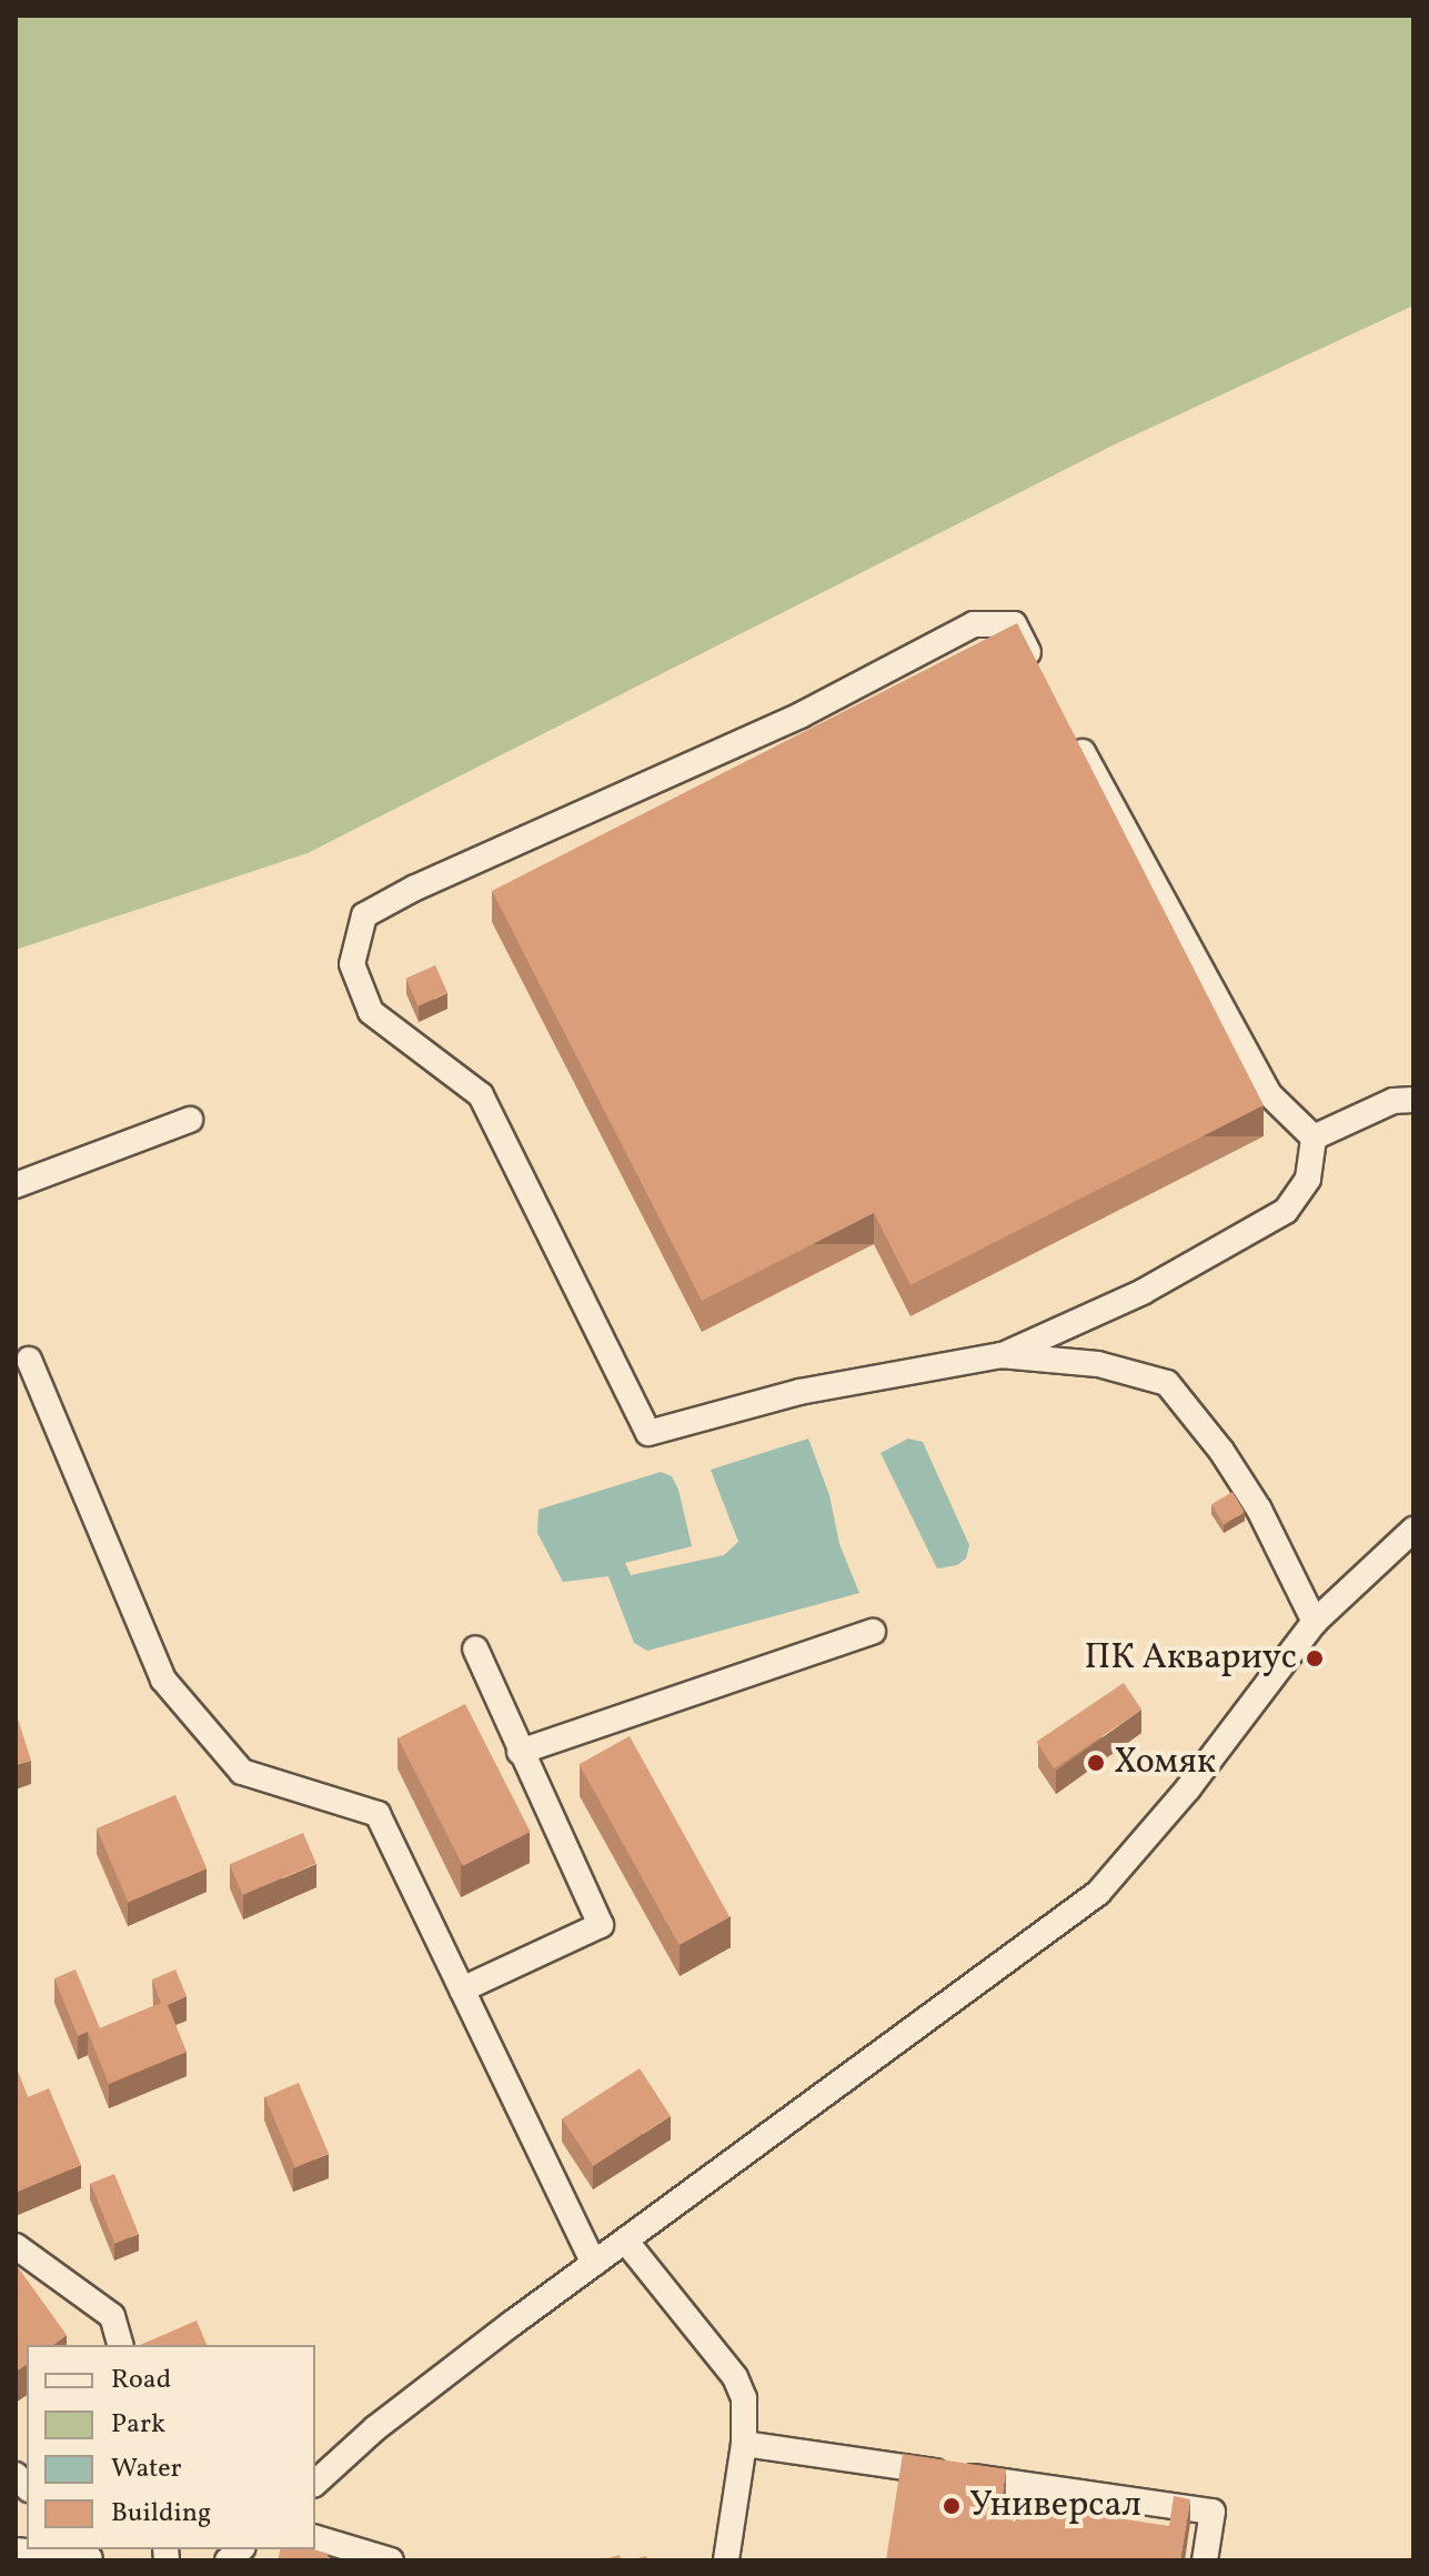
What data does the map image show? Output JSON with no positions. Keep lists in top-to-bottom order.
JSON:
{
  "places": ["ПК Аквариус", "Хомяк", "Универсал"],
  "legend": [
    "Road",
    "Park",
    "Water",
    "Building"
  ]
}
